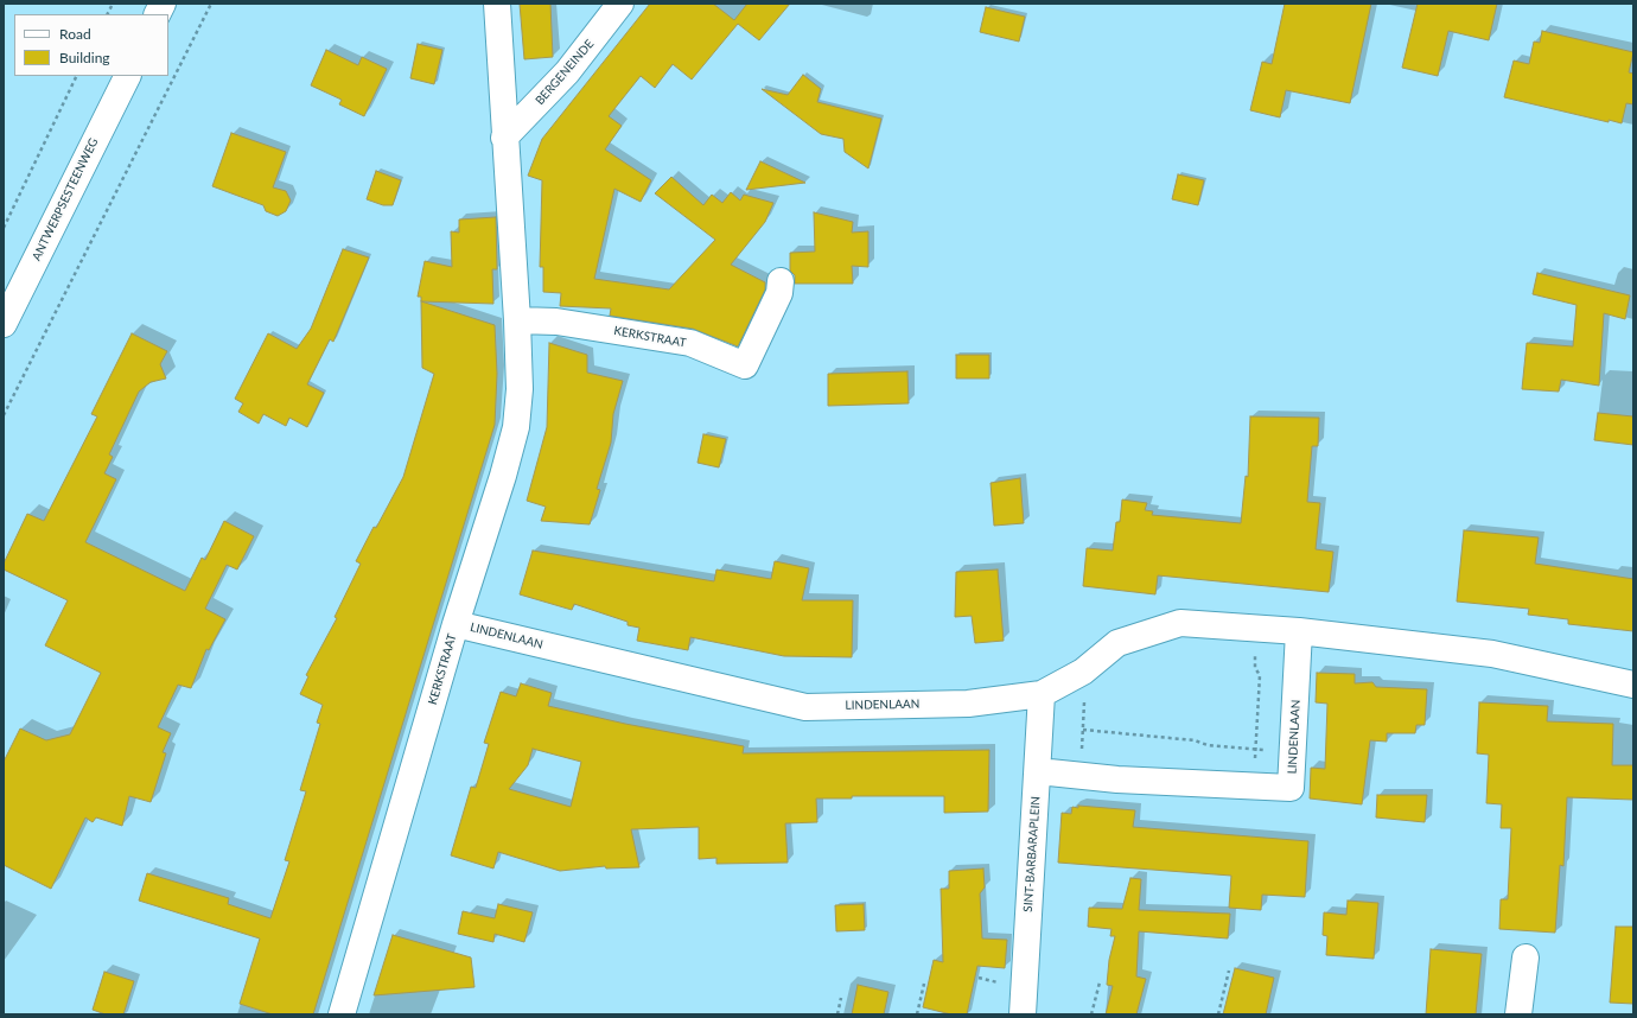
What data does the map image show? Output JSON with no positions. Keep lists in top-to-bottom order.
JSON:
{
  "streets": {
    "street": [
      "BERGENEINDE",
      "ANTWERPSESTEENWEG",
      "KERKSTRAAT",
      "LINDENLAAN",
      "SINT-BARBARAPLEIN"
    ]
  },
  "crossings": [
    ["BERGENEINDE", "KERKSTRAAT"],
    ["KERKSTRAAT", "LINDENLAAN"],
    ["LINDENLAAN", "SINT-BARBARAPLEIN"]
  ],
  "legend": ["Road", "Building"]
}
